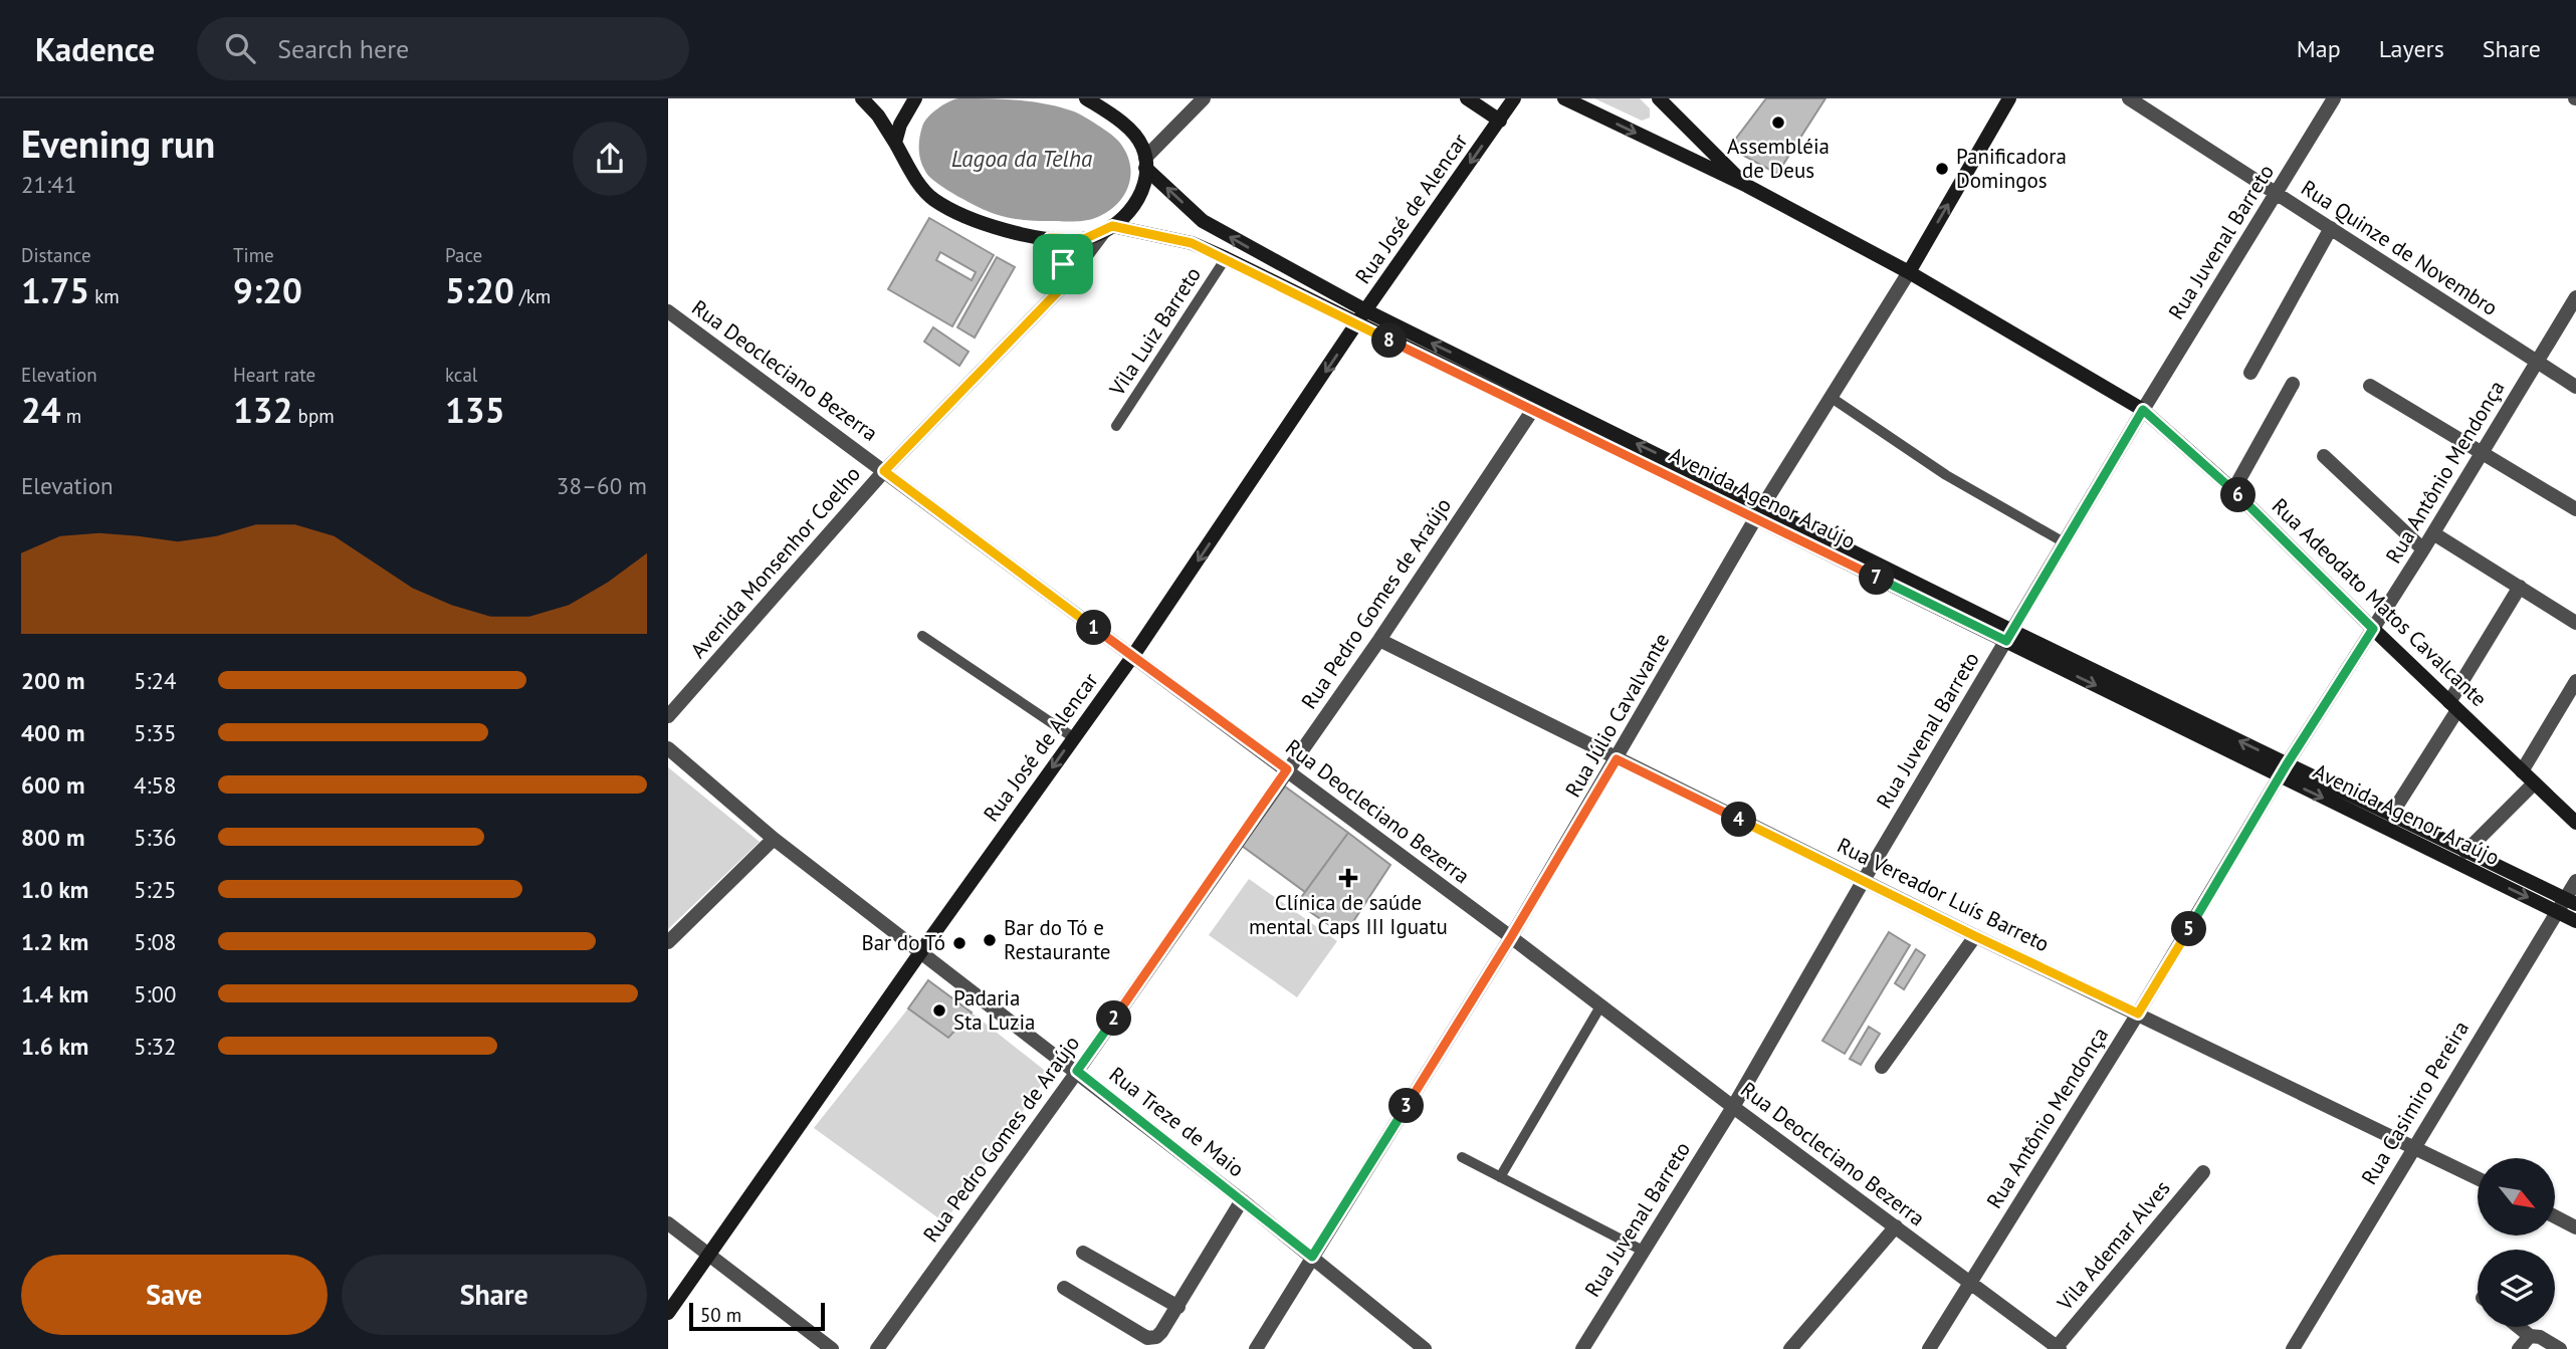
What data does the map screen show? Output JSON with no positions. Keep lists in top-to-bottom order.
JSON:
{
  "streets": {
    "main road": [
      "Rua José de Alencar",
      "Avenida Agenor Araújo",
      "Rua Adeodato Matos Cavalcante",
      "Rua Júlio Cavalvante"
    ],
    "street": [
      "Rua Juvenal Barreto",
      "Rua Quinze de Novembro",
      "Rua Deocleciano Bezerra",
      "Rua Antônio Mendonça",
      "Avenida Monsenhor Coelho",
      "Rua Pedro Gomes de Araújo",
      "Rua Vereador Luís Barreto",
      "Rua Casimiro Pereira",
      "Rua Treze de Maio",
      "Vila Ademar Alves"
    ],
    "lane": ["Vila Luiz Barreto"]
  },
  "crossings": [
    ["Rua José de Alencar", "Rua Deocleciano Bezerra"],
    ["Rua José de Alencar", "Avenida Agenor Araújo"],
    ["Rua José de Alencar", "Rua Treze de Maio"],
    ["Rua Juvenal Barreto", "Rua Quinze de Novembro"],
    ["Rua Juvenal Barreto", "Rua Deocleciano Bezerra"],
    ["Rua Juvenal Barreto", "Avenida Agenor Araújo"],
    ["Rua Juvenal Barreto", "Rua Adeodato Matos Cavalcante"],
    ["Rua Juvenal Barreto", "Rua Vereador Luís Barreto"],
    ["Rua Quinze de Novembro", "Rua Antônio Mendonça"],
    ["Vila Luiz Barreto", "Avenida Agenor Araújo"],
    ["Rua Deocleciano Bezerra", "Rua Antônio Mendonça"],
    ["Rua Deocleciano Bezerra", "Avenida Monsenhor Coelho"],
    ["Rua Deocleciano Bezerra", "Rua Pedro Gomes de Araújo"],
    ["Rua Deocleciano Bezerra", "Rua Júlio Cavalvante"],
    ["Rua Deocleciano Bezerra", "Vila Ademar Alves"],
    ["Rua Antônio Mendonça", "Avenida Agenor Araújo"],
    ["Rua Antônio Mendonça", "Rua Adeodato Matos Cavalcante"],
    ["Rua Antônio Mendonça", "Rua Vereador Luís Barreto"],
    ["Avenida Agenor Araújo", "Avenida Monsenhor Coelho"],
    ["Avenida Agenor Araújo", "Rua Pedro Gomes de Araújo"],
    ["Avenida Agenor Araújo", "Rua Júlio Cavalvante"],
    ["Avenida Agenor Araújo", "Rua Casimiro Pereira"],
    ["Rua Adeodato Matos Cavalcante", "Rua Júlio Cavalvante"],
    ["Rua Pedro Gomes de Araújo", "Rua Vereador Luís Barreto"],
    ["Rua Pedro Gomes de Araújo", "Rua Treze de Maio"],
    ["Rua Júlio Cavalvante", "Rua Vereador Luís Barreto"],
    ["Rua Júlio Cavalvante", "Rua Treze de Maio"],
    ["Rua Vereador Luís Barreto", "Rua Casimiro Pereira"]
  ],
  "one_way": ["Rua José de Alencar"],
  "water": ["Lagoa da Telha"],
  "places": {
    "other": [
      "Assembléia de Deus",
      "Panificadora Domingos",
      "Bar do Tó e Restaurante",
      "Bar do Tó",
      "Padaria Sta Luzia"
    ],
    "health": ["Clínica de saúde mental Caps III Iguatu"]
  },
  "scale_bar": "50 m",
  "north": "bottom right",
  "page": {
    "header": "Kadence",
    "search": "Search here",
    "nav": ["Map", "Layers", "Share"],
    "heading": ["Evening run", "21:41"],
    "stats": [
      ["Distance", "1.75 km"],
      ["Time", "9:20"],
      ["Pace", "5:20 /km"],
      ["Elevation", "24 m"],
      ["Heart rate", "132 bpm"],
      ["kcal", "135"]
    ],
    "pins": [
      "8",
      "6",
      "7",
      "1",
      "4",
      "5",
      "2",
      "3"
    ],
    "chart": ["Elevation", "38–60 m"],
    "list": [
      {
        "name": "200 m",
        "note": "5:24"
      },
      {
        "name": "400 m",
        "note": "5:35"
      },
      {
        "name": "600 m",
        "note": "4:58"
      },
      {
        "name": "800 m",
        "note": "5:36"
      },
      {
        "name": "1.0 km",
        "note": "5:25"
      },
      {
        "name": "1.2 km",
        "note": "5:08"
      },
      {
        "name": "1.4 km",
        "note": "5:00"
      },
      {
        "name": "1.6 km",
        "note": "5:32"
      }
    ],
    "buttons": ["Save", "Share"],
    "scale": "50 m"
  }
}
